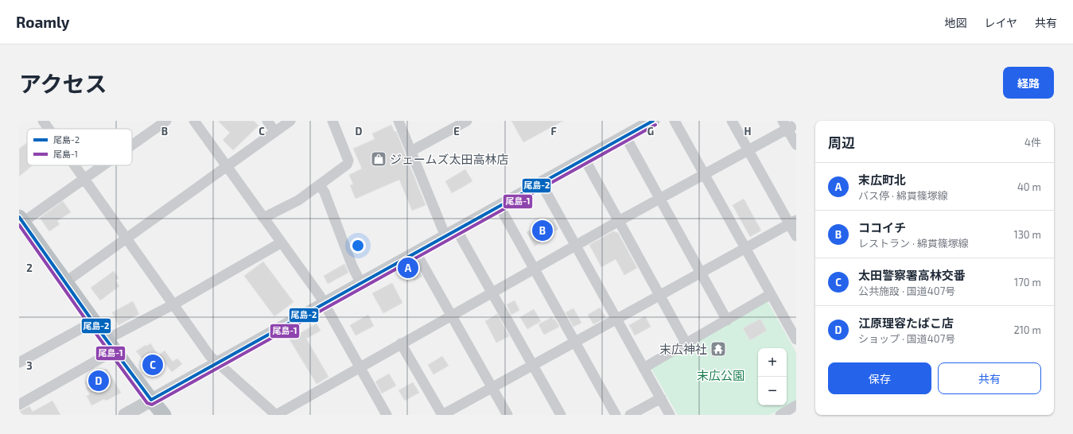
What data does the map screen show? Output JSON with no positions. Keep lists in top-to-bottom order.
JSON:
{
  "parks": ["末広公園"],
  "places": {
    "shop": ["ジェームズ太田高林店"],
    "temple": ["末広神社"]
  },
  "lines": ["transit line 尾島-2", "transit line 尾島-1"],
  "legend": ["尾島-2", "尾島-1"],
  "page": {
    "header": "Roamly",
    "nav": ["地図", "レイヤ", "共有"],
    "title": "アクセス",
    "buttons": [
      "経路",
      ["保存", "共有"]
    ],
    "heading": ["周辺", "4件"],
    "list": [
      {
        "mark": "A",
        "name": "末広町北",
        "note": "バス停 · 綿貫篠塚線",
        "value": "40 m"
      },
      {
        "mark": "B",
        "name": "ココイチ",
        "note": "レストラン · 綿貫篠塚線",
        "value": "130 m"
      },
      {
        "mark": "C",
        "name": "太田警察署高林交番",
        "note": "公共施設 · 国道407号",
        "value": "170 m"
      },
      {
        "mark": "D",
        "name": "江原理容たばこ店",
        "note": "ショップ · 国道407号",
        "value": "210 m"
      }
    ],
    "pins": [
      "B",
      "A",
      "C",
      "D"
    ],
    "map_buttons": ["+", "−"]
  },
  "grid": {
    "columns": [
      "B",
      "C",
      "D",
      "E",
      "F",
      "G",
      "H"
    ],
    "rows": ["2", "3"]
  }
}
